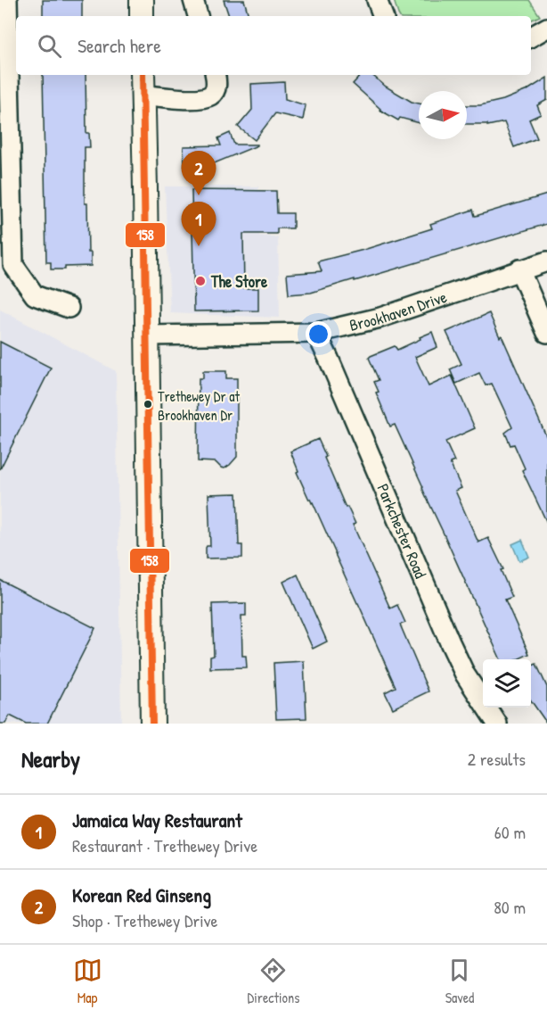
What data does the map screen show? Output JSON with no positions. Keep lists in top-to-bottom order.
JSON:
{
  "streets": {
    "street": ["Brookhaven Drive", "Parkchester Road"]
  },
  "crossings": [
    ["Brookhaven Drive", "Parkchester Road"]
  ],
  "places": ["The Store", "Trethewey Dr at Brookhaven Dr"],
  "lines": ["transit line 158"],
  "north": "right",
  "page": {
    "search": "Search here",
    "pins": ["2", "1"],
    "heading": ["Nearby", "2 results"],
    "list": [
      {
        "mark": "1",
        "name": "Jamaica Way Restaurant",
        "note": "Restaurant · Trethewey Drive",
        "value": "60 m"
      },
      {
        "mark": "2",
        "name": "Korean Red Ginseng",
        "note": "Shop · Trethewey Drive",
        "value": "80 m"
      }
    ],
    "nav": ["Map", "Directions", "Saved"]
  }
}
